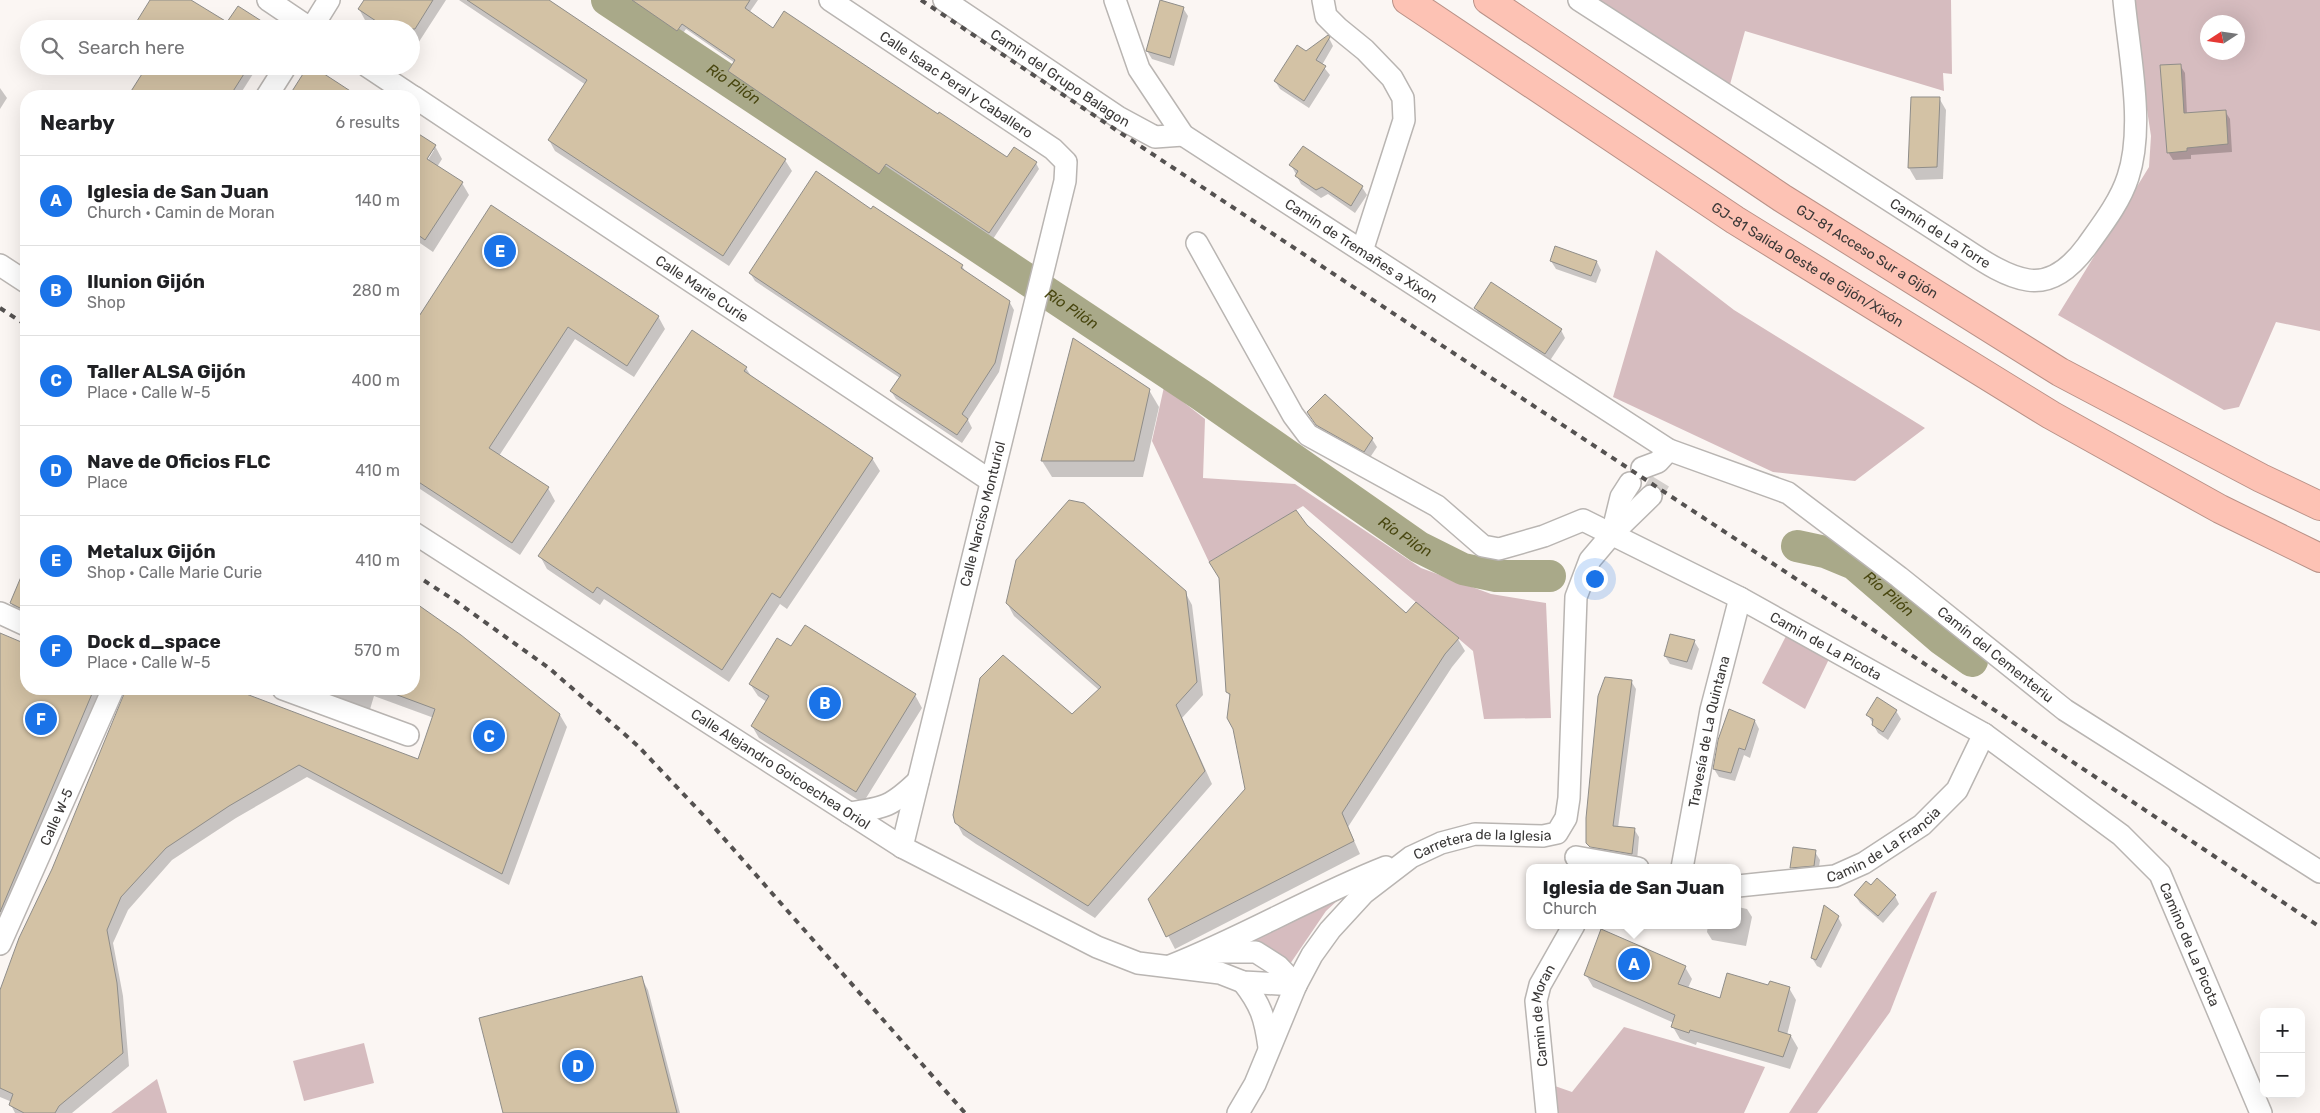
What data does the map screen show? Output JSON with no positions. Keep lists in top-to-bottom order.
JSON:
{
  "streets": {
    "highway": ["GJ-81 Acceso Sur a Gijón", "GJ-81 Salida Oeste de Gijón/Xixón"],
    "street": [
      "Camin del Grupo Balagon",
      "Calle Isaac Peral y Caballero",
      "Camín de La Torre",
      "Camín de Tremañes a Xixon",
      "Calle Marie Curie",
      "Calle Narciso Monturiol",
      "Camin de La Picota",
      "Camín del Cementeriu",
      "Travesía de La Quintana",
      "Calle Alejandro Goicoechea Oriol",
      "Calle W-5",
      "Camin de La Francia",
      "Carretera de la Iglesia",
      "Camino de La Picota",
      "Camin de Moran"
    ]
  },
  "crossings": [
    ["Camin del Grupo Balagon", "Camín de Tremañes a Xixon"],
    ["Calle Isaac Peral y Caballero", "Calle Narciso Monturiol"],
    ["Camín de Tremañes a Xixon", "Camín del Cementeriu"],
    ["Camín de Tremañes a Xixon", "Carretera de la Iglesia"],
    ["Calle Marie Curie", "Calle Narciso Monturiol"],
    ["Calle Narciso Monturiol", "Calle Alejandro Goicoechea Oriol"],
    ["Camin de La Picota", "Travesía de La Quintana"],
    ["Camin de La Picota", "Camin de La Francia"],
    ["Camin de La Picota", "Carretera de la Iglesia"],
    ["Camin de La Picota", "Camino de La Picota"],
    ["Camín del Cementeriu", "Carretera de la Iglesia"],
    ["Calle Alejandro Goicoechea Oriol", "Carretera de la Iglesia"]
  ],
  "water": ["Río Pilón"],
  "north": "left",
  "page": {
    "search": "Search here",
    "heading": ["Nearby", "6 results"],
    "list": [
      {
        "mark": "A",
        "name": "Iglesia de San Juan",
        "note": "Church · Camin de Moran",
        "value": "140 m"
      },
      {
        "mark": "B",
        "name": "Ilunion Gijón",
        "note": "Shop",
        "value": "280 m"
      },
      {
        "mark": "C",
        "name": "Taller ALSA Gijón",
        "note": "Place · Calle W-5",
        "value": "400 m"
      },
      {
        "mark": "D",
        "name": "Nave de Oficios FLC",
        "note": "Place",
        "value": "410 m"
      },
      {
        "mark": "E",
        "name": "Metalux Gijón",
        "note": "Shop · Calle Marie Curie",
        "value": "410 m"
      },
      {
        "mark": "F",
        "name": "Dock d_space",
        "note": "Place · Calle W-5",
        "value": "570 m"
      }
    ],
    "pins": [
      "E",
      "B",
      "F",
      "C",
      "A",
      "D"
    ],
    "popup": ["Iglesia de San Juan", "Church"],
    "map_buttons": ["+", "−"]
  }
}
